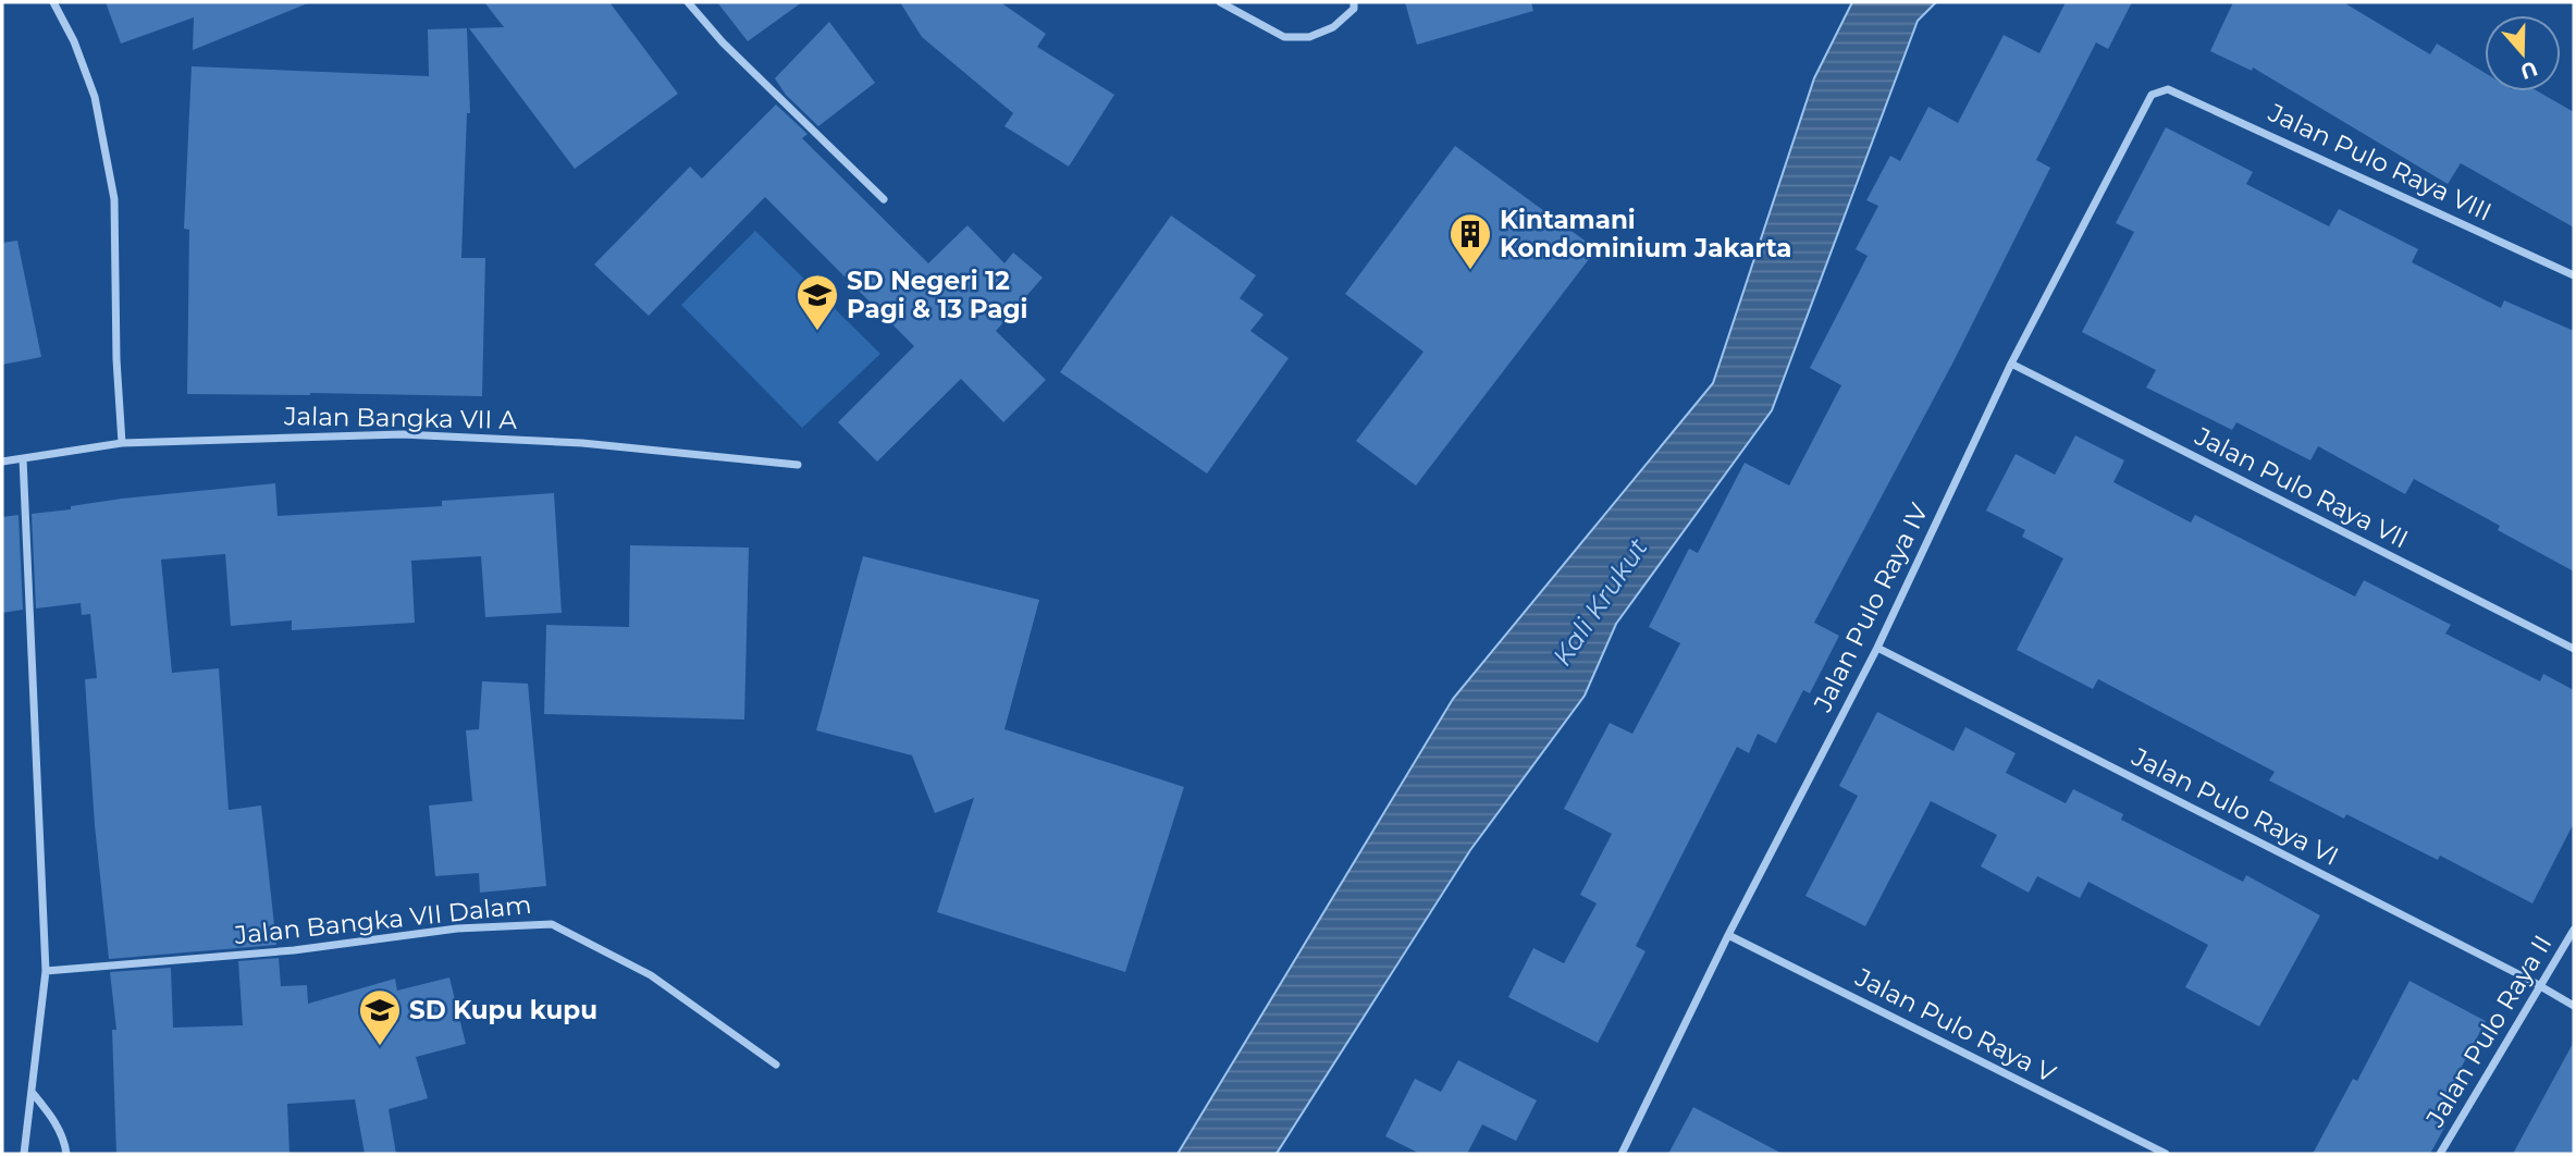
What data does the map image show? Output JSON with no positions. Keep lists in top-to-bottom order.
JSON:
{
  "streets": {
    "street": [
      "Jalan Pulo Raya VIII",
      "Jalan Bangka VII A",
      "Jalan Pulo Raya VII",
      "Jalan Pulo Raya IV",
      "Jalan Pulo Raya VI",
      "Jalan Bangka VII Dalam",
      "Jalan Pulo Raya V",
      "Jalan Pulo Raya II"
    ]
  },
  "crossings": [
    ["Jalan Pulo Raya VIII", "Jalan Pulo Raya IV"],
    ["Jalan Pulo Raya VII", "Jalan Pulo Raya IV"],
    ["Jalan Pulo Raya IV", "Jalan Pulo Raya VI"],
    ["Jalan Pulo Raya IV", "Jalan Pulo Raya V"],
    ["Jalan Pulo Raya VI", "Jalan Pulo Raya II"]
  ],
  "water": ["Kali Krukut"],
  "places": {
    "building": ["Kintamani Kondominium Jakarta"],
    "school or university": ["SD Negeri 12 Pagi & 13 Pagi", "SD Kupu kupu"]
  },
  "north": "bottom"
}
